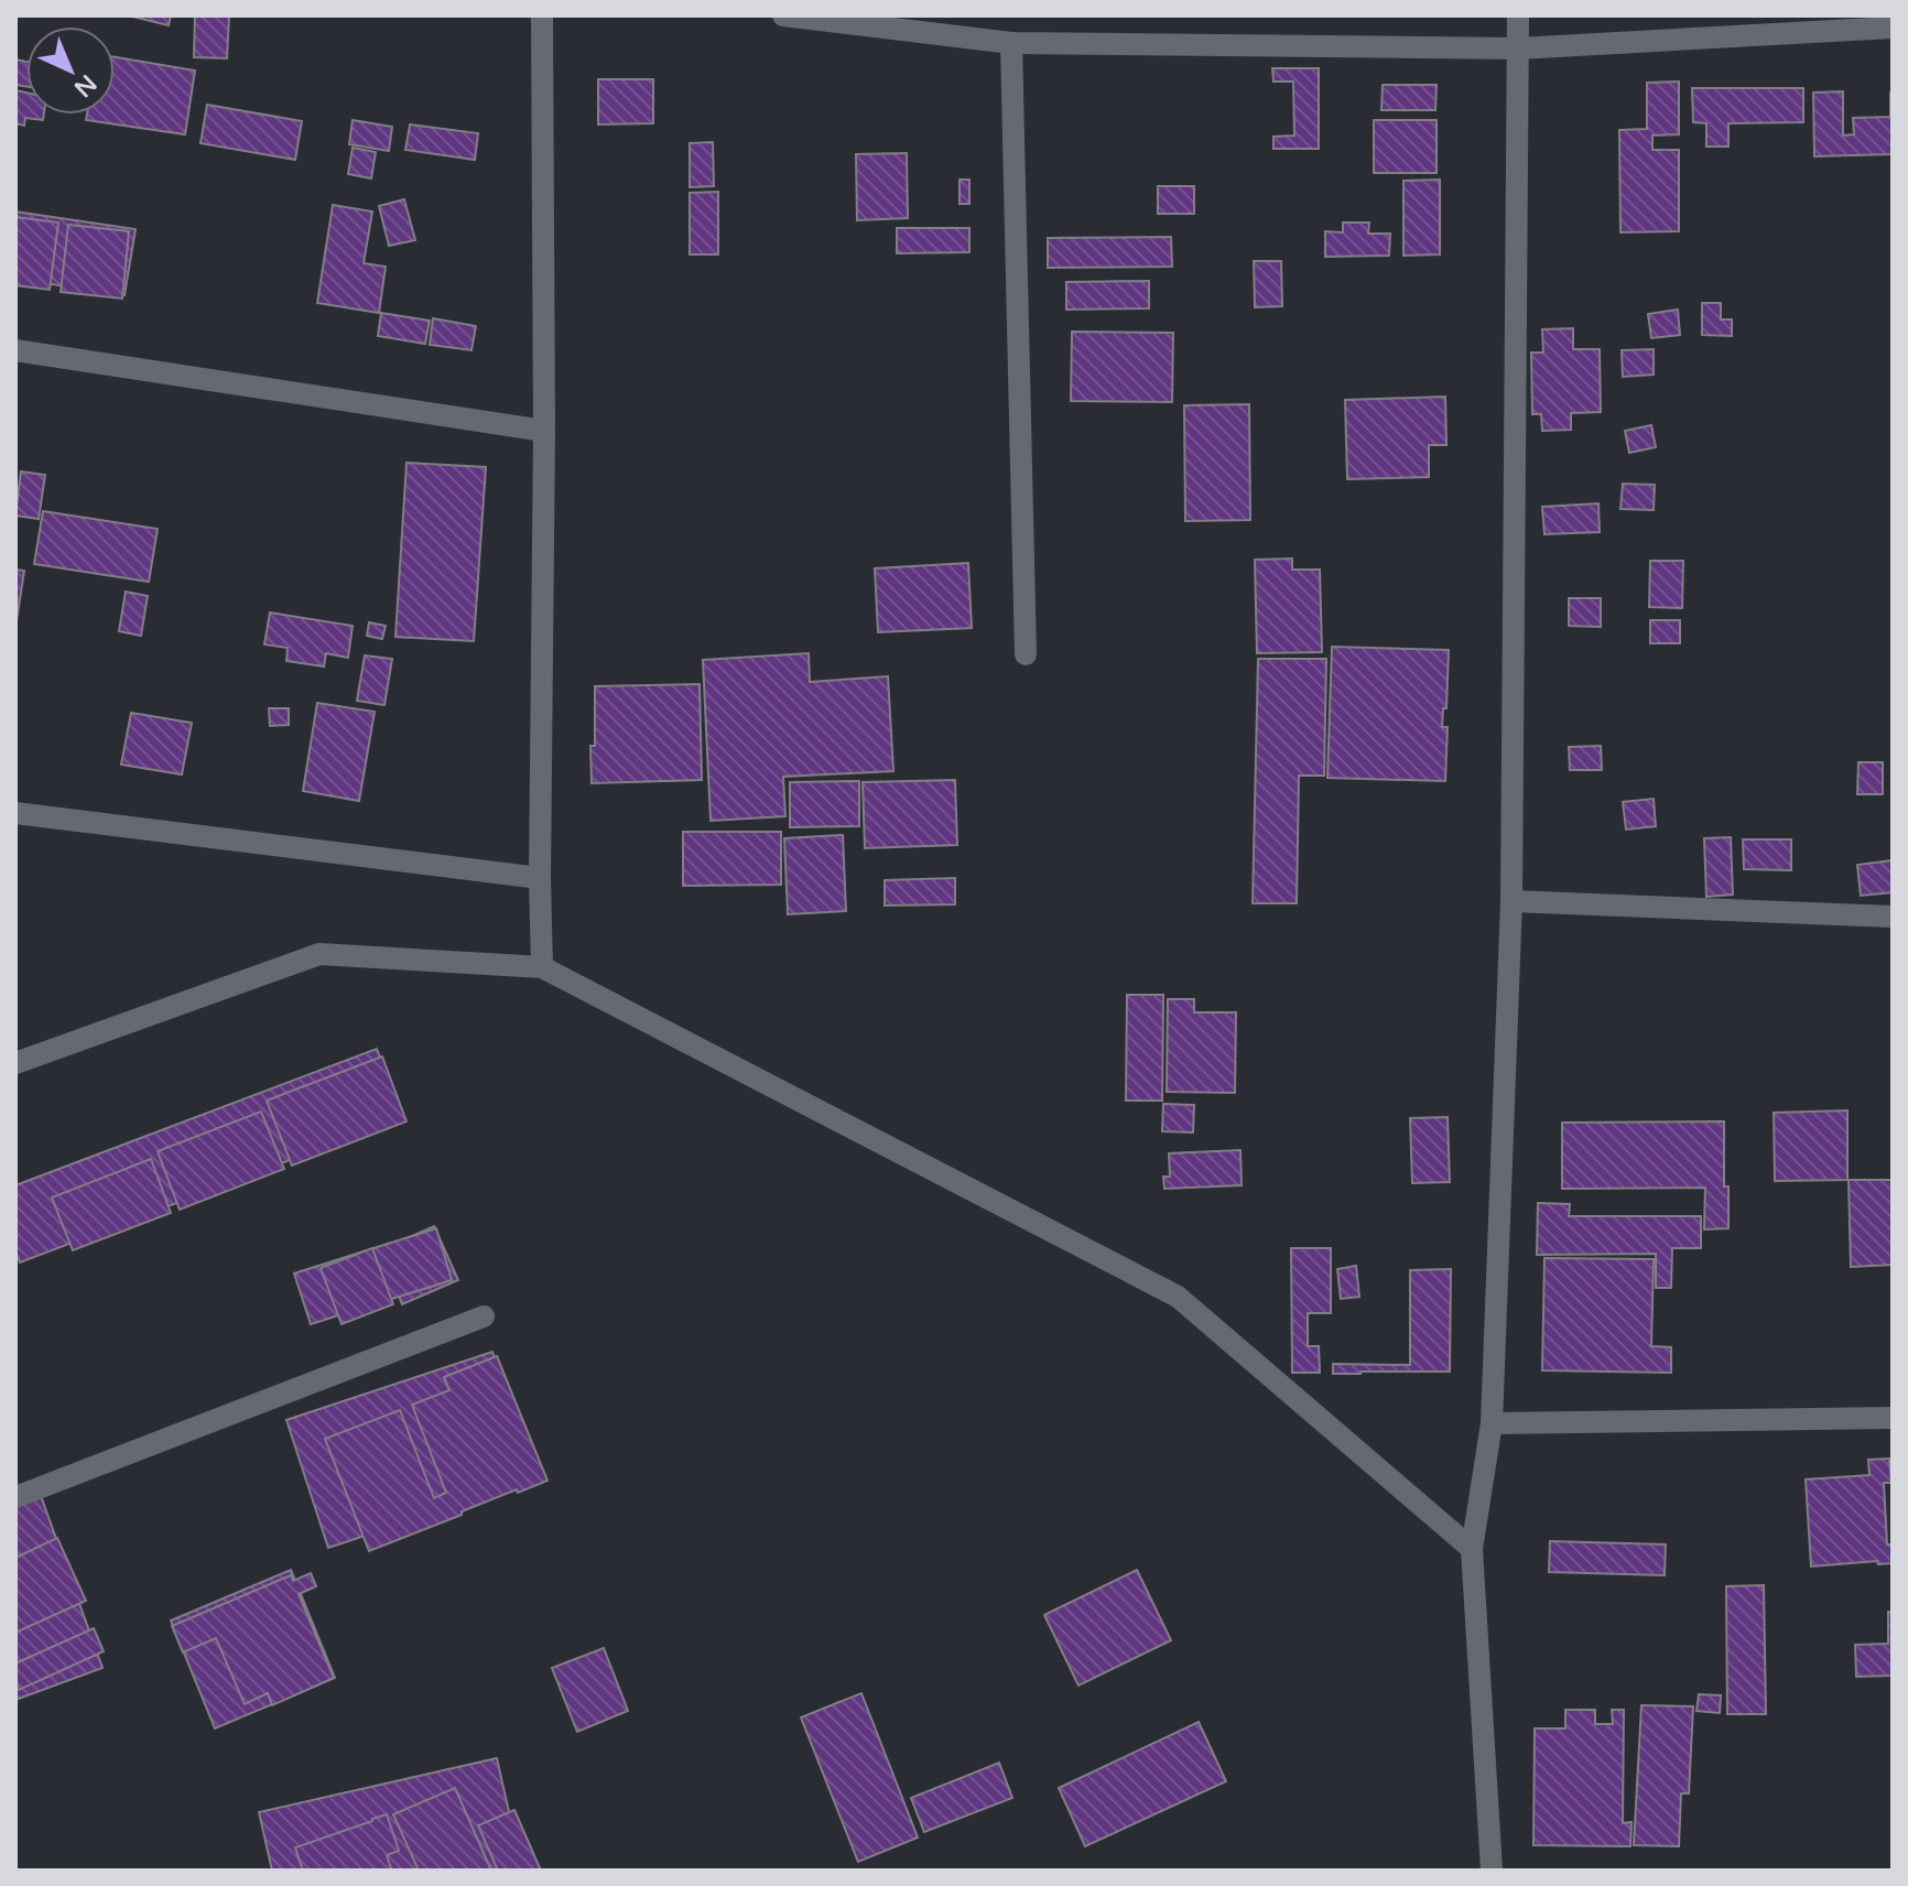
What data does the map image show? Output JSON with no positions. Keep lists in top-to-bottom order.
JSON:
{
  "north": "bottom right"
}
